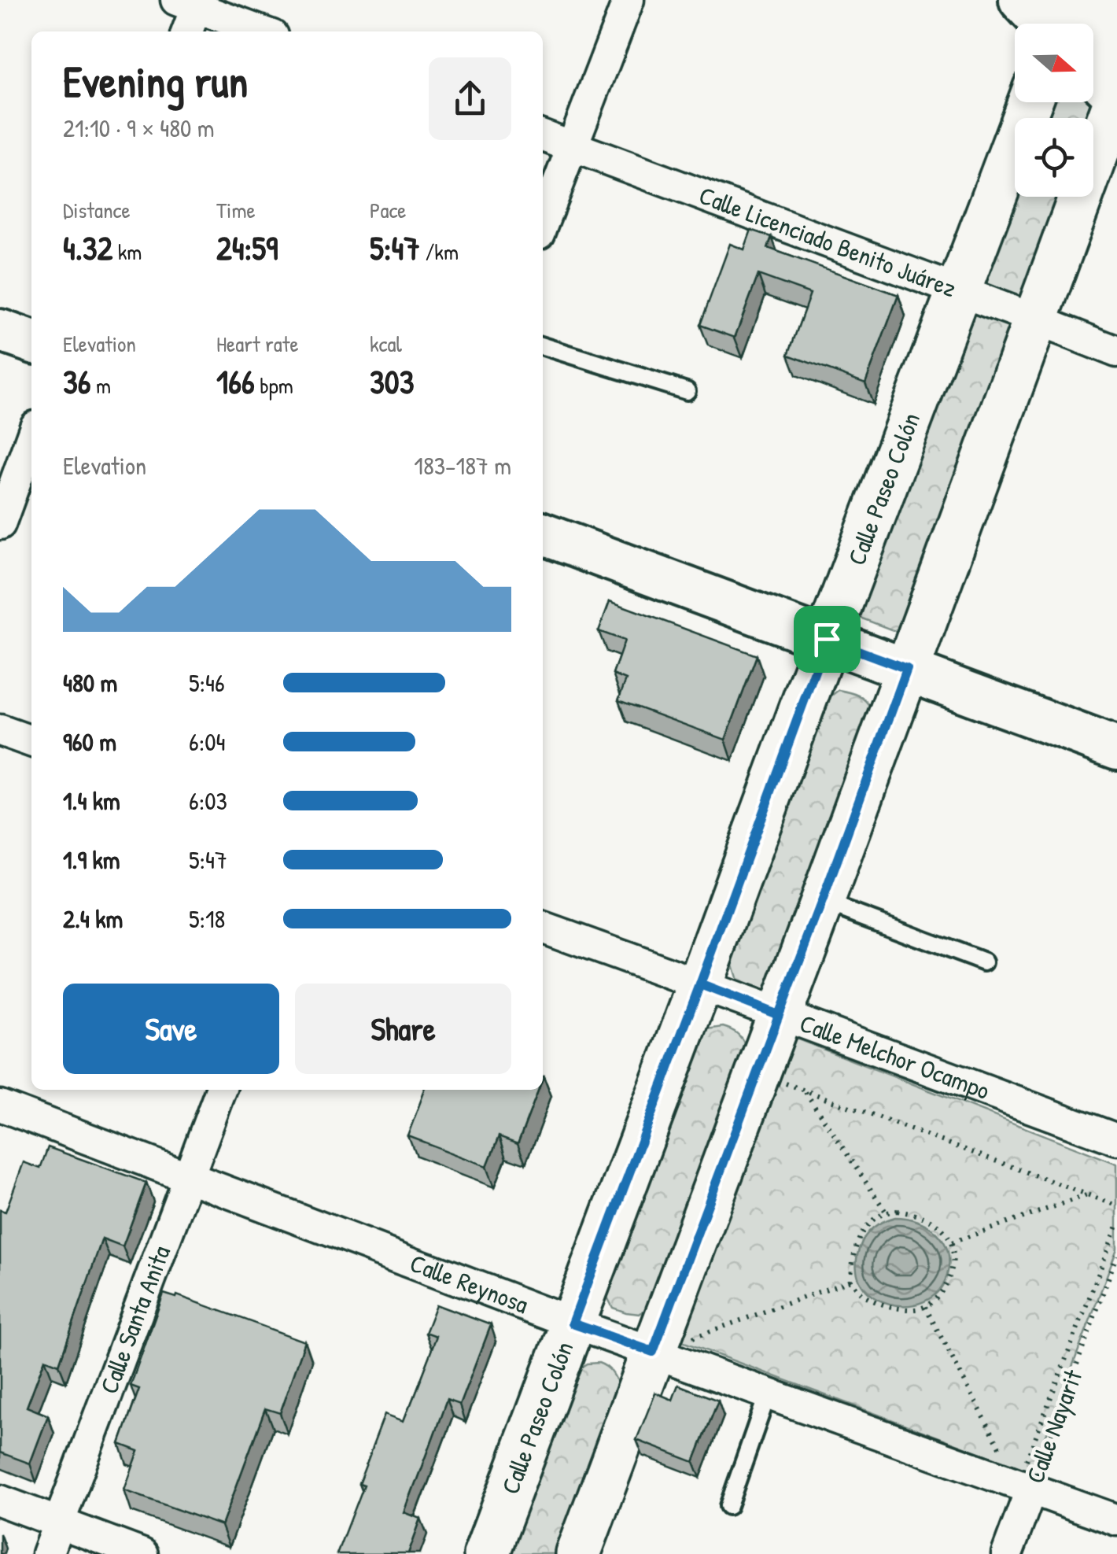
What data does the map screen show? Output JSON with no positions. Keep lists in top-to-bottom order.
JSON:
{
  "streets": {
    "main road": ["Calle Paseo Colón"],
    "street": [
      "Calle Licenciado Benito Juárez",
      "Calle Melchor Ocampo",
      "Calle Reynosa",
      "Calle Santa Anita",
      "Calle Nayarit"
    ]
  },
  "crossings": [
    ["Calle Licenciado Benito Juárez", "Calle Paseo Colón"],
    ["Calle Paseo Colón", "Calle Melchor Ocampo"],
    ["Calle Paseo Colón", "Calle Reynosa"],
    ["Calle Reynosa", "Calle Santa Anita"],
    ["Calle Reynosa", "Calle Nayarit"]
  ],
  "north": "right",
  "page": {
    "heading": ["Evening run", "21:10 · 9 × 480 m"],
    "stats": [
      ["Distance", "4.32 km"],
      ["Time", "24:59"],
      ["Pace", "5:47 /km"],
      ["Elevation", "36 m"],
      ["Heart rate", "166 bpm"],
      ["kcal", "303"]
    ],
    "chart": ["Elevation", "183–187 m"],
    "list": [
      {
        "name": "480 m",
        "note": "5:46"
      },
      {
        "name": "960 m",
        "note": "6:04"
      },
      {
        "name": "1.4 km",
        "note": "6:03"
      },
      {
        "name": "1.9 km",
        "note": "5:47"
      },
      {
        "name": "2.4 km",
        "note": "5:18"
      }
    ],
    "buttons": ["Save", "Share"]
  }
}
